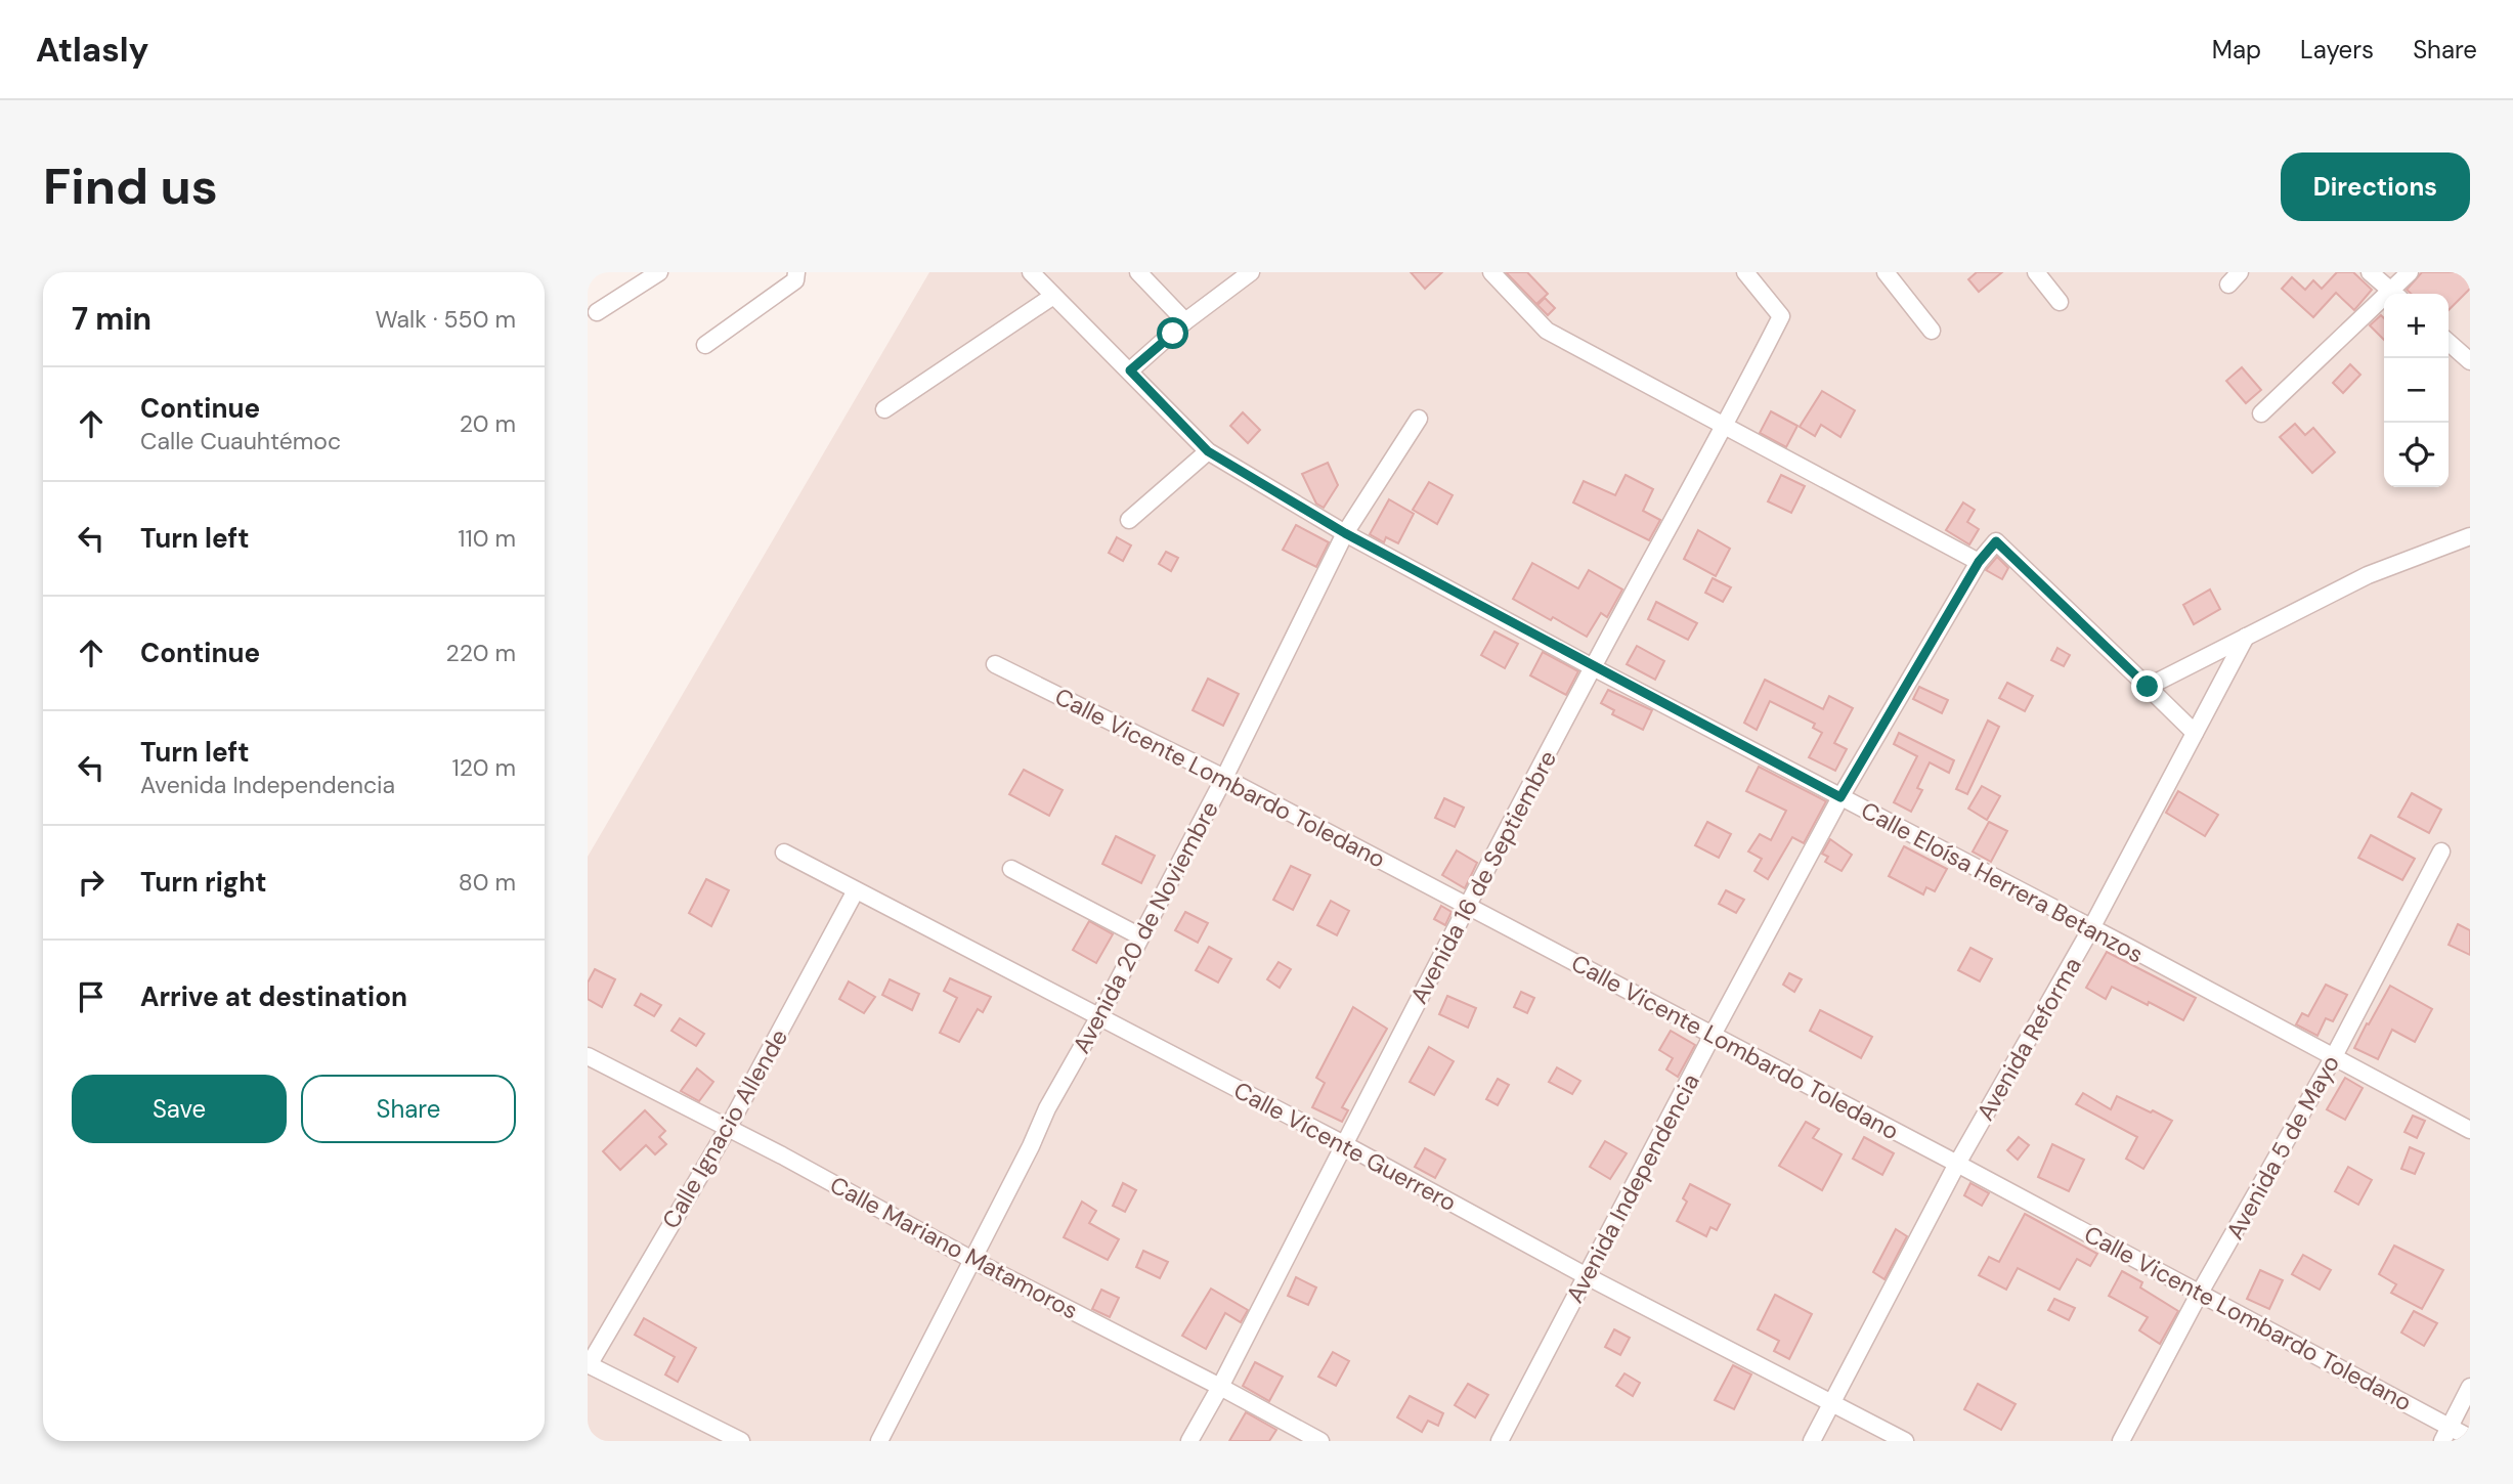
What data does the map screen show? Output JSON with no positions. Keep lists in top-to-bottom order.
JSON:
{
  "streets": {
    "street": [
      "Calle Vicente Lombardo Toledano",
      "Avenida 16 de Septiembre",
      "Calle Eloísa Herrera Betanzos",
      "Avenida 20 de Noviembre",
      "Avenida Reforma",
      "Calle Ignacio Allende",
      "Calle Vicente Guerrero",
      "Avenida 5 de Mayo",
      "Avenida Independencia",
      "Calle Mariano Matamoros"
    ]
  },
  "crossings": [
    ["Calle Vicente Lombardo Toledano", "Avenida 16 de Septiembre"],
    ["Calle Vicente Lombardo Toledano", "Avenida 20 de Noviembre"],
    ["Calle Vicente Lombardo Toledano", "Avenida Reforma"],
    ["Calle Vicente Lombardo Toledano", "Avenida 5 de Mayo"],
    ["Calle Vicente Lombardo Toledano", "Avenida Independencia"],
    ["Avenida 16 de Septiembre", "Calle Eloísa Herrera Betanzos"],
    ["Avenida 16 de Septiembre", "Calle Vicente Guerrero"],
    ["Avenida 16 de Septiembre", "Calle Mariano Matamoros"],
    ["Calle Eloísa Herrera Betanzos", "Avenida 20 de Noviembre"],
    ["Calle Eloísa Herrera Betanzos", "Avenida Reforma"],
    ["Calle Eloísa Herrera Betanzos", "Avenida 5 de Mayo"],
    ["Calle Eloísa Herrera Betanzos", "Avenida Independencia"],
    ["Avenida 20 de Noviembre", "Calle Vicente Guerrero"],
    ["Avenida 20 de Noviembre", "Calle Mariano Matamoros"],
    ["Avenida Reforma", "Calle Vicente Guerrero"],
    ["Calle Ignacio Allende", "Calle Vicente Guerrero"],
    ["Calle Ignacio Allende", "Calle Mariano Matamoros"],
    ["Calle Vicente Guerrero", "Avenida Independencia"]
  ],
  "page": {
    "header": "Atlasly",
    "nav": ["Map", "Layers", "Share"],
    "buttons": [
      "Directions",
      ["Save", "Share"]
    ],
    "title": "Find us",
    "heading": ["7 min", "Walk · 550 m"],
    "map_buttons": ["+", "−"],
    "list": [
      ["Continue", "Calle Cuauhtémoc", "20 m"],
      ["Turn left", "110 m"],
      ["Continue", "220 m"],
      ["Turn left", "Avenida Independencia", "120 m"],
      ["Turn right", "80 m"],
      "Arrive at destination"
    ]
  }
}
